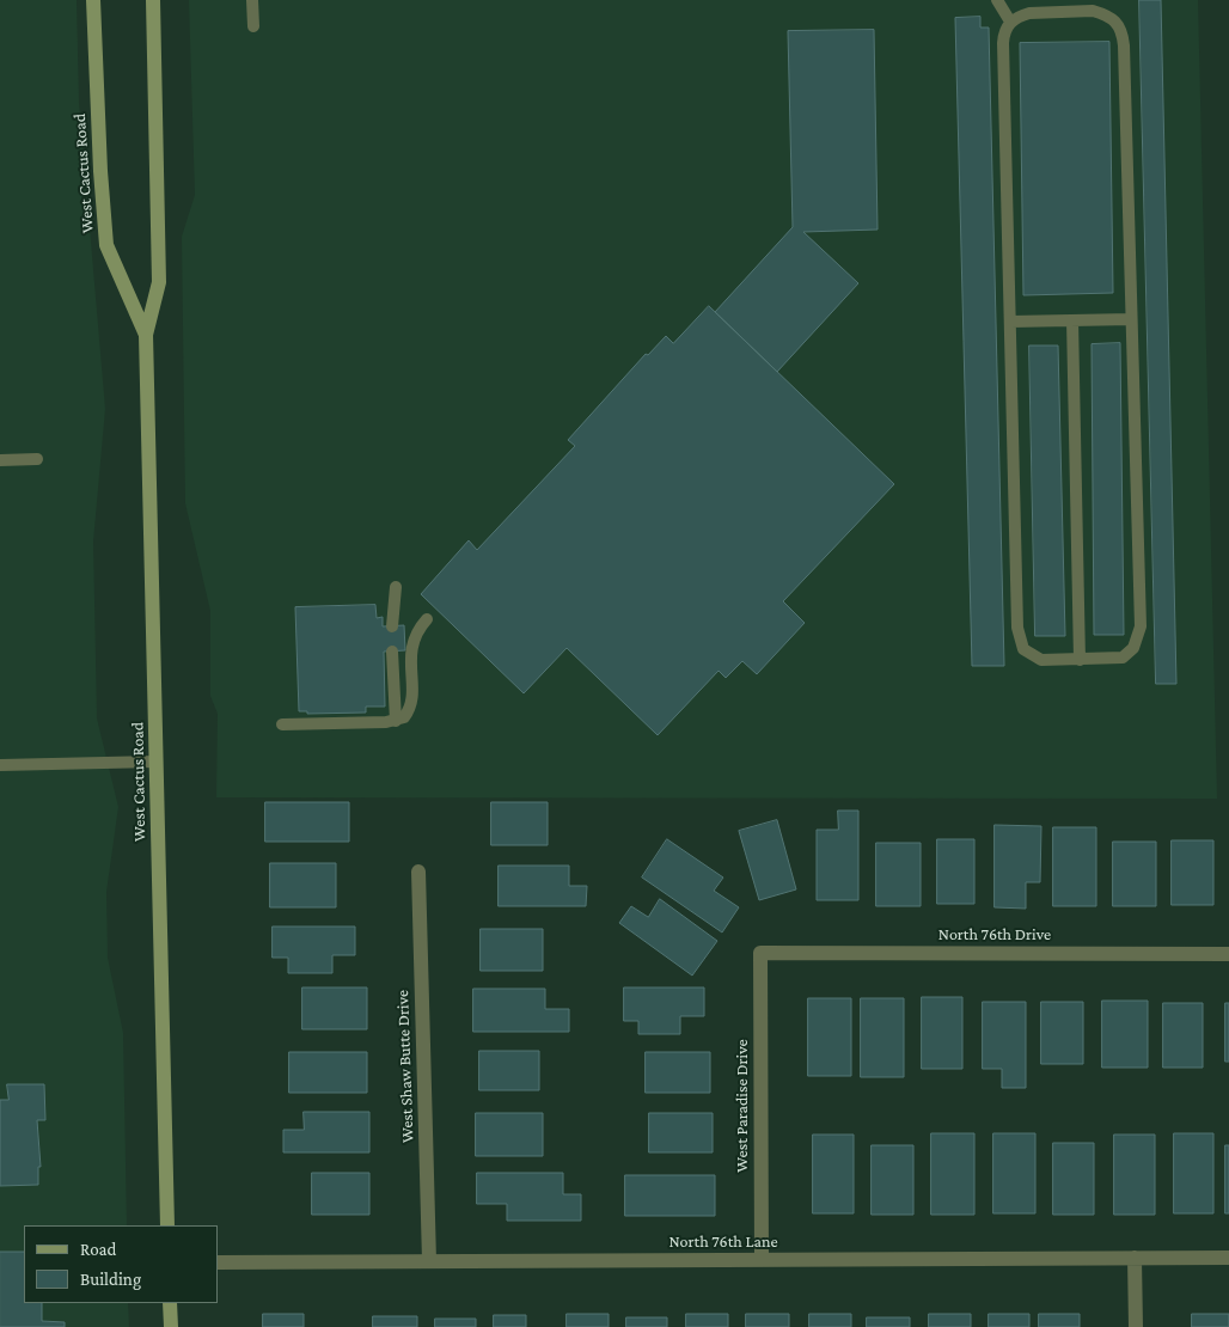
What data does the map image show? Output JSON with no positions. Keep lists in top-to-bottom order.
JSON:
{
  "streets": {
    "main road": ["West Cactus Road"],
    "street": [
      "North 76th Drive",
      "West Shaw Butte Drive",
      "West Paradise Drive",
      "North 76th Lane"
    ]
  },
  "crossings": [
    ["North 76th Drive", "West Paradise Drive"],
    ["West Shaw Butte Drive", "North 76th Lane"],
    ["West Paradise Drive", "North 76th Lane"]
  ],
  "legend": ["Road", "Building"]
}
